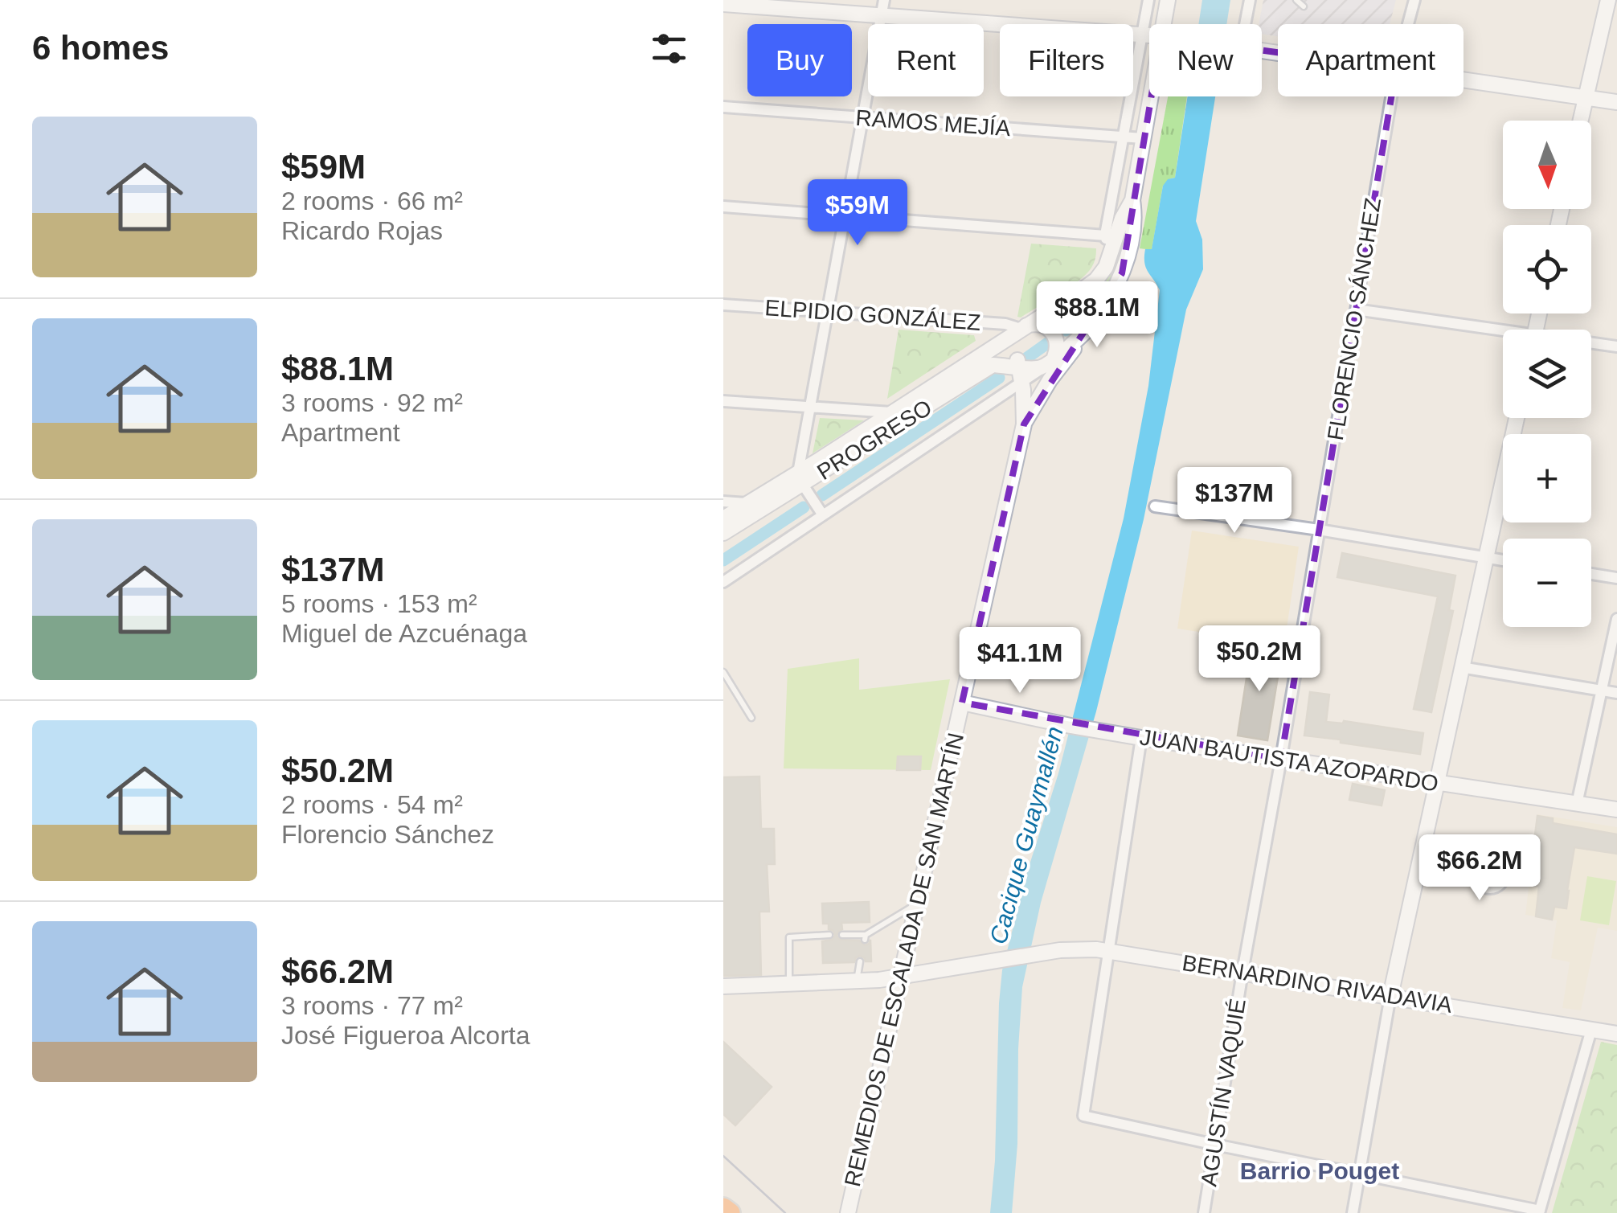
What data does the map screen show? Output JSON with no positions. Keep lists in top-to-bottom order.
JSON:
{
  "streets": {
    "main road": [
      "PROGRESO",
      "JUAN BAUTISTA AZOPARDO",
      "REMEDIOS DE ESCALADA DE SAN MARTÍN",
      "BERNARDINO RIVADAVIA"
    ],
    "street": [
      "RAMOS MEJÍA",
      "ELPIDIO GONZÁLEZ",
      "FLORENCIO SÁNCHEZ",
      "AGUSTÍN VAQUIÉ"
    ]
  },
  "crossings": [
    ["ELPIDIO GONZÁLEZ", "PROGRESO"],
    ["ELPIDIO GONZÁLEZ", "REMEDIOS DE ESCALADA DE SAN MARTÍN"],
    ["FLORENCIO SÁNCHEZ", "JUAN BAUTISTA AZOPARDO"],
    ["FLORENCIO SÁNCHEZ", "BERNARDINO RIVADAVIA"],
    ["FLORENCIO SÁNCHEZ", "AGUSTÍN VAQUIÉ"],
    ["PROGRESO", "REMEDIOS DE ESCALADA DE SAN MARTÍN"],
    ["JUAN BAUTISTA AZOPARDO", "REMEDIOS DE ESCALADA DE SAN MARTÍN"],
    ["REMEDIOS DE ESCALADA DE SAN MARTÍN", "BERNARDINO RIVADAVIA"],
    ["BERNARDINO RIVADAVIA", "AGUSTÍN VAQUIÉ"]
  ],
  "districts": ["Barrio Pouget"],
  "water": ["Cacique Guaymallén"],
  "north": "bottom",
  "page": {
    "heading": "6 homes",
    "chip": [
      "Buy",
      "Rent",
      "Filters",
      "New",
      "Apartment"
    ],
    "list": [
      {
        "name": "$59M",
        "note": "2 rooms · 66 m² · Ricardo Rojas"
      },
      {
        "name": "$88.1M",
        "note": "3 rooms · 92 m² · Apartment"
      },
      {
        "name": "$137M",
        "note": "5 rooms · 153 m² · Miguel de Azcuénaga"
      },
      {
        "name": "$50.2M",
        "note": "2 rooms · 54 m² · Florencio Sánchez"
      },
      {
        "name": "$66.2M",
        "note": "3 rooms · 77 m² · José Figueroa Alcorta"
      }
    ],
    "map_buttons": ["+", "−"],
    "price": [
      "$59M",
      "$88.1M",
      "$137M",
      "$50.2M",
      "$41.1M",
      "$66.2M"
    ]
  }
}
